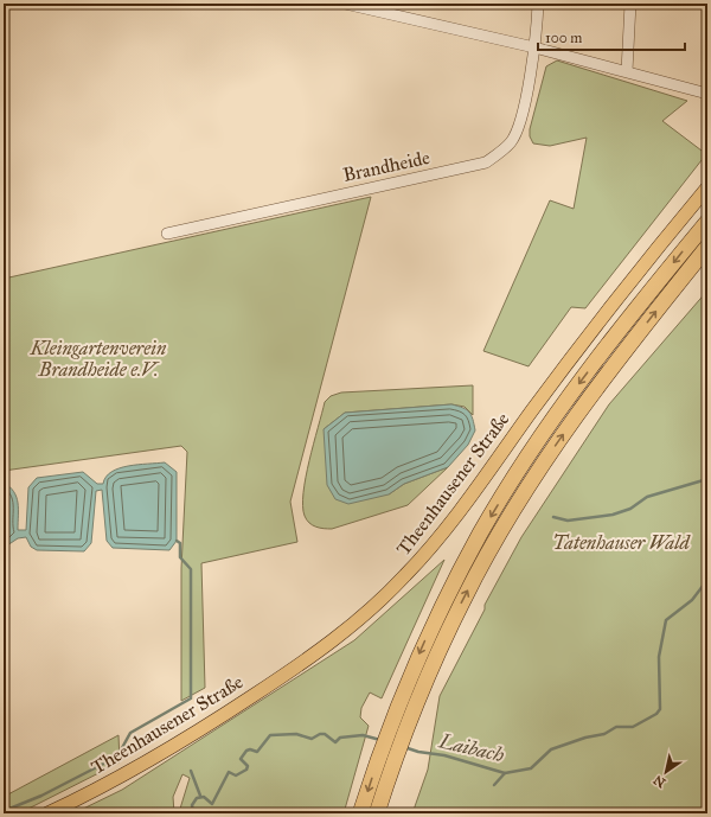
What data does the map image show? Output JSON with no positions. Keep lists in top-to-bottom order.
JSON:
{
  "streets": {
    "main road": ["Theenhausener Straße"],
    "street": ["Brandheide"]
  },
  "water": ["Laibach"],
  "parks": ["Kleingartenverein Brandheide e.V.", "Tatenhauser Wald"],
  "scale_bar": "100 m",
  "north": "bottom left"
}
